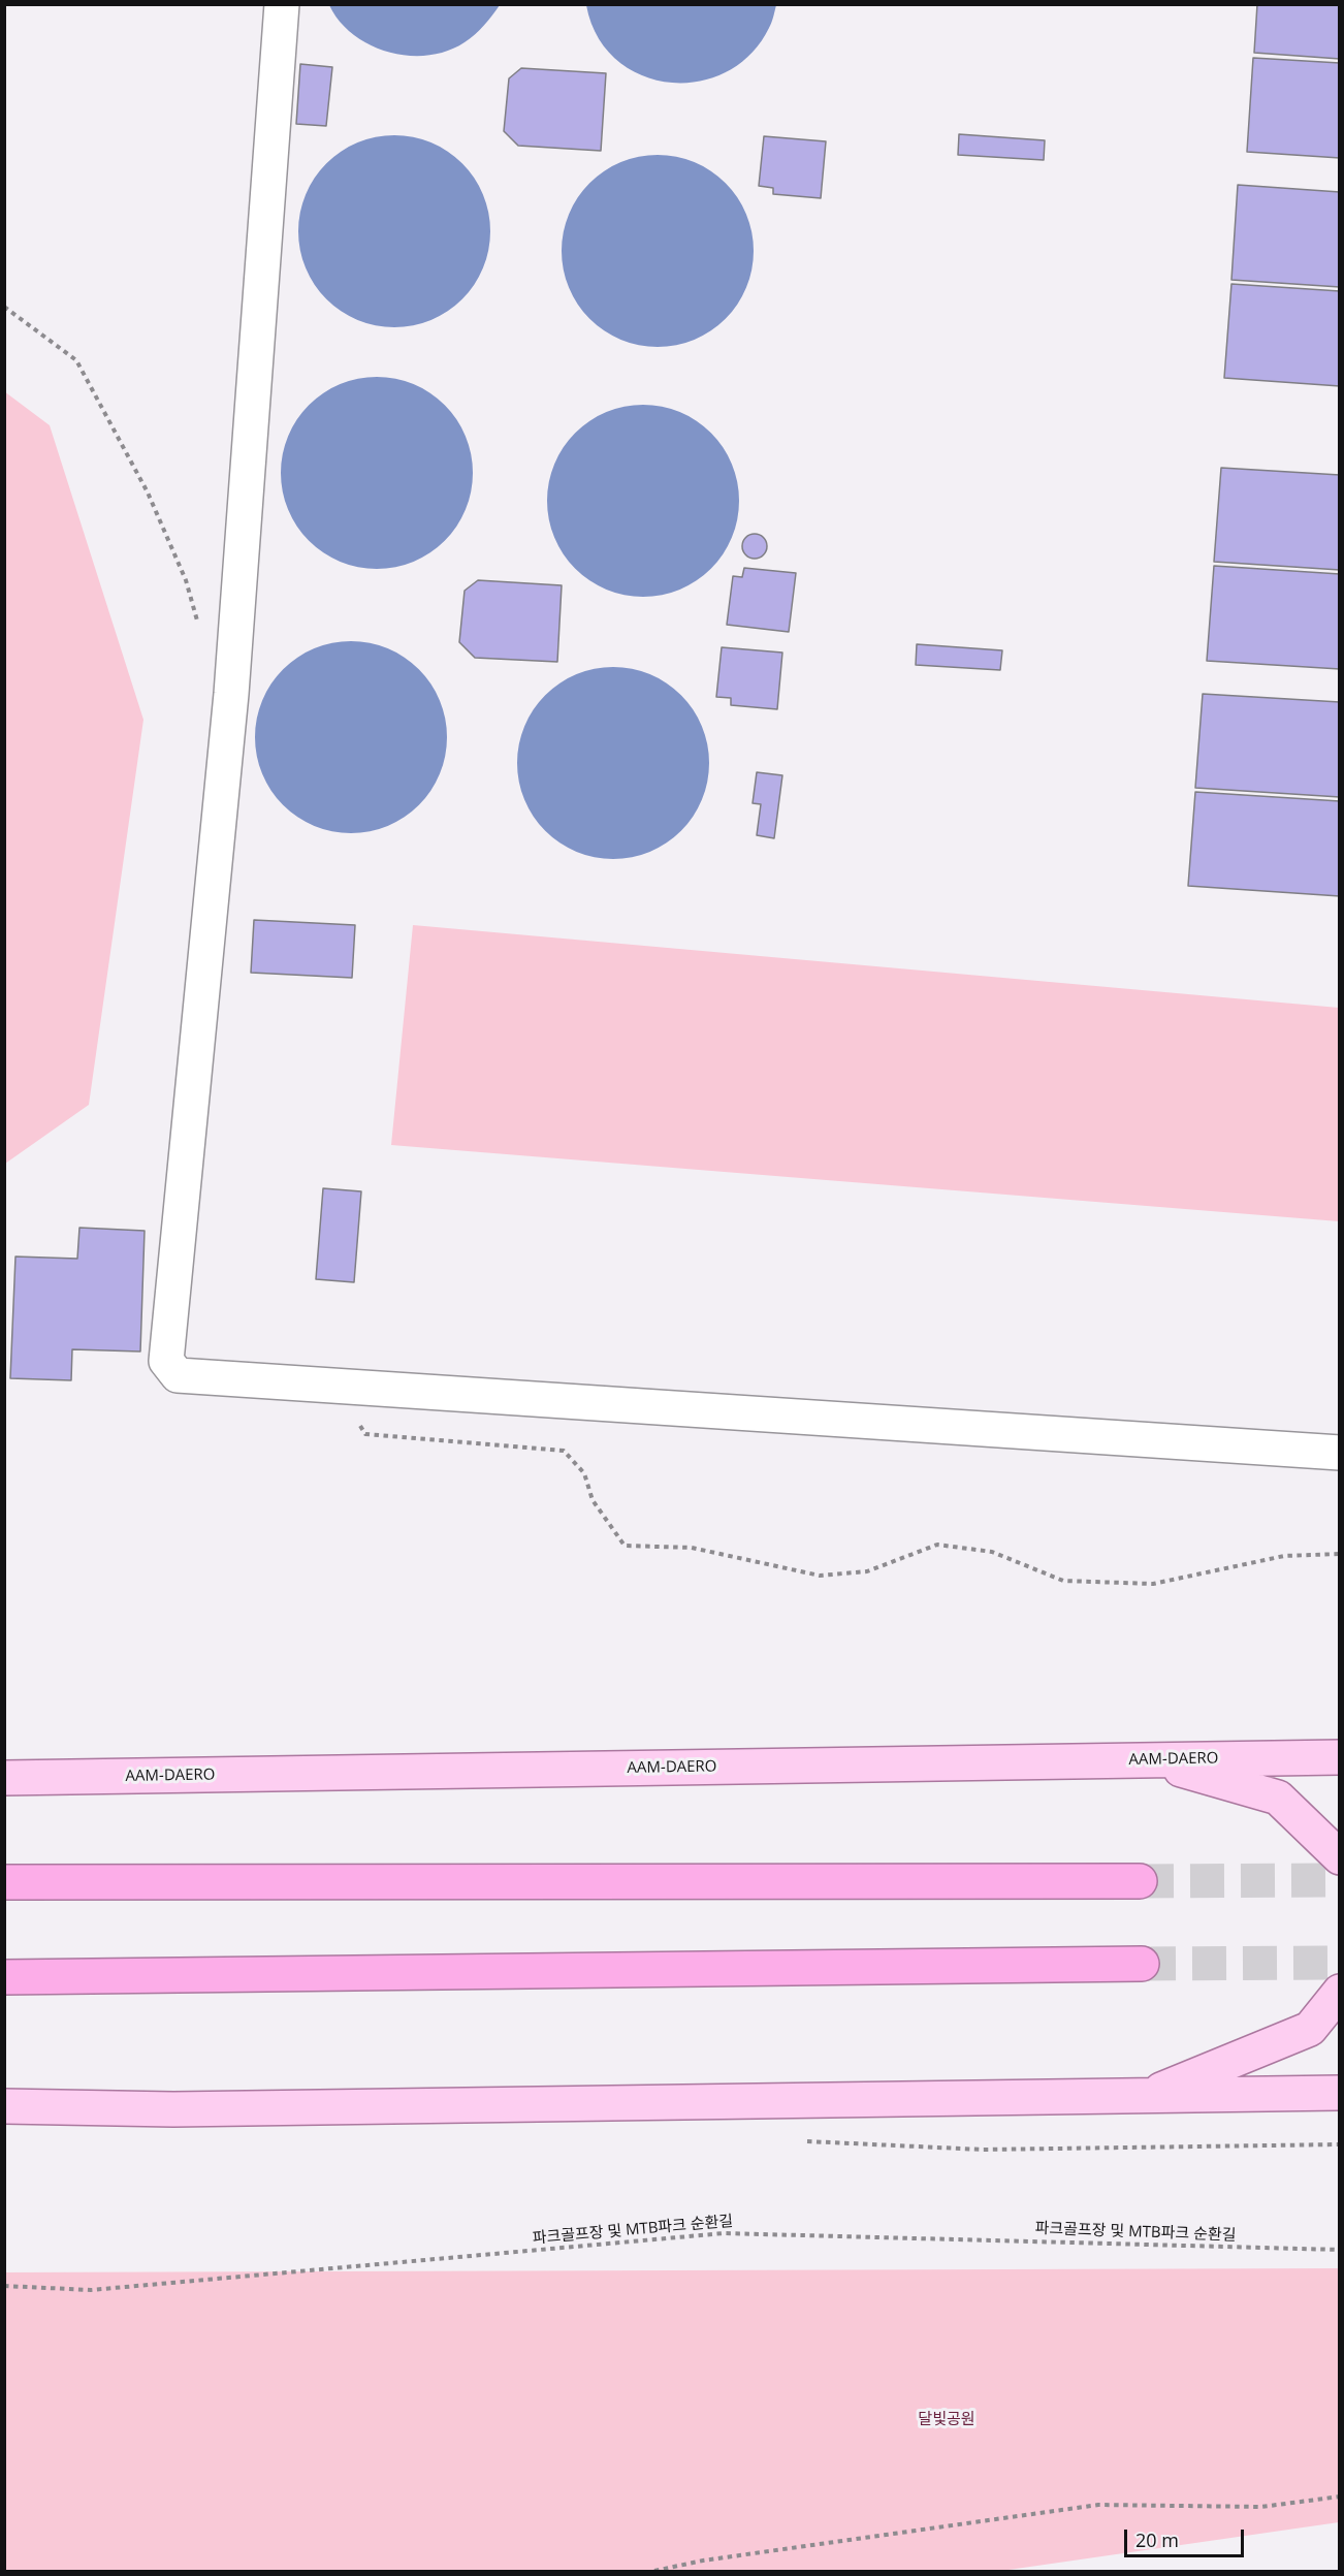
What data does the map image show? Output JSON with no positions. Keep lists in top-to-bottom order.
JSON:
{
  "streets": {
    "main road": ["AAM-DAERO"],
    "path": ["파크골프장 및 MTB파크 순환길"]
  },
  "parks": ["달빛공원"],
  "scale_bar": "20 m"
}
